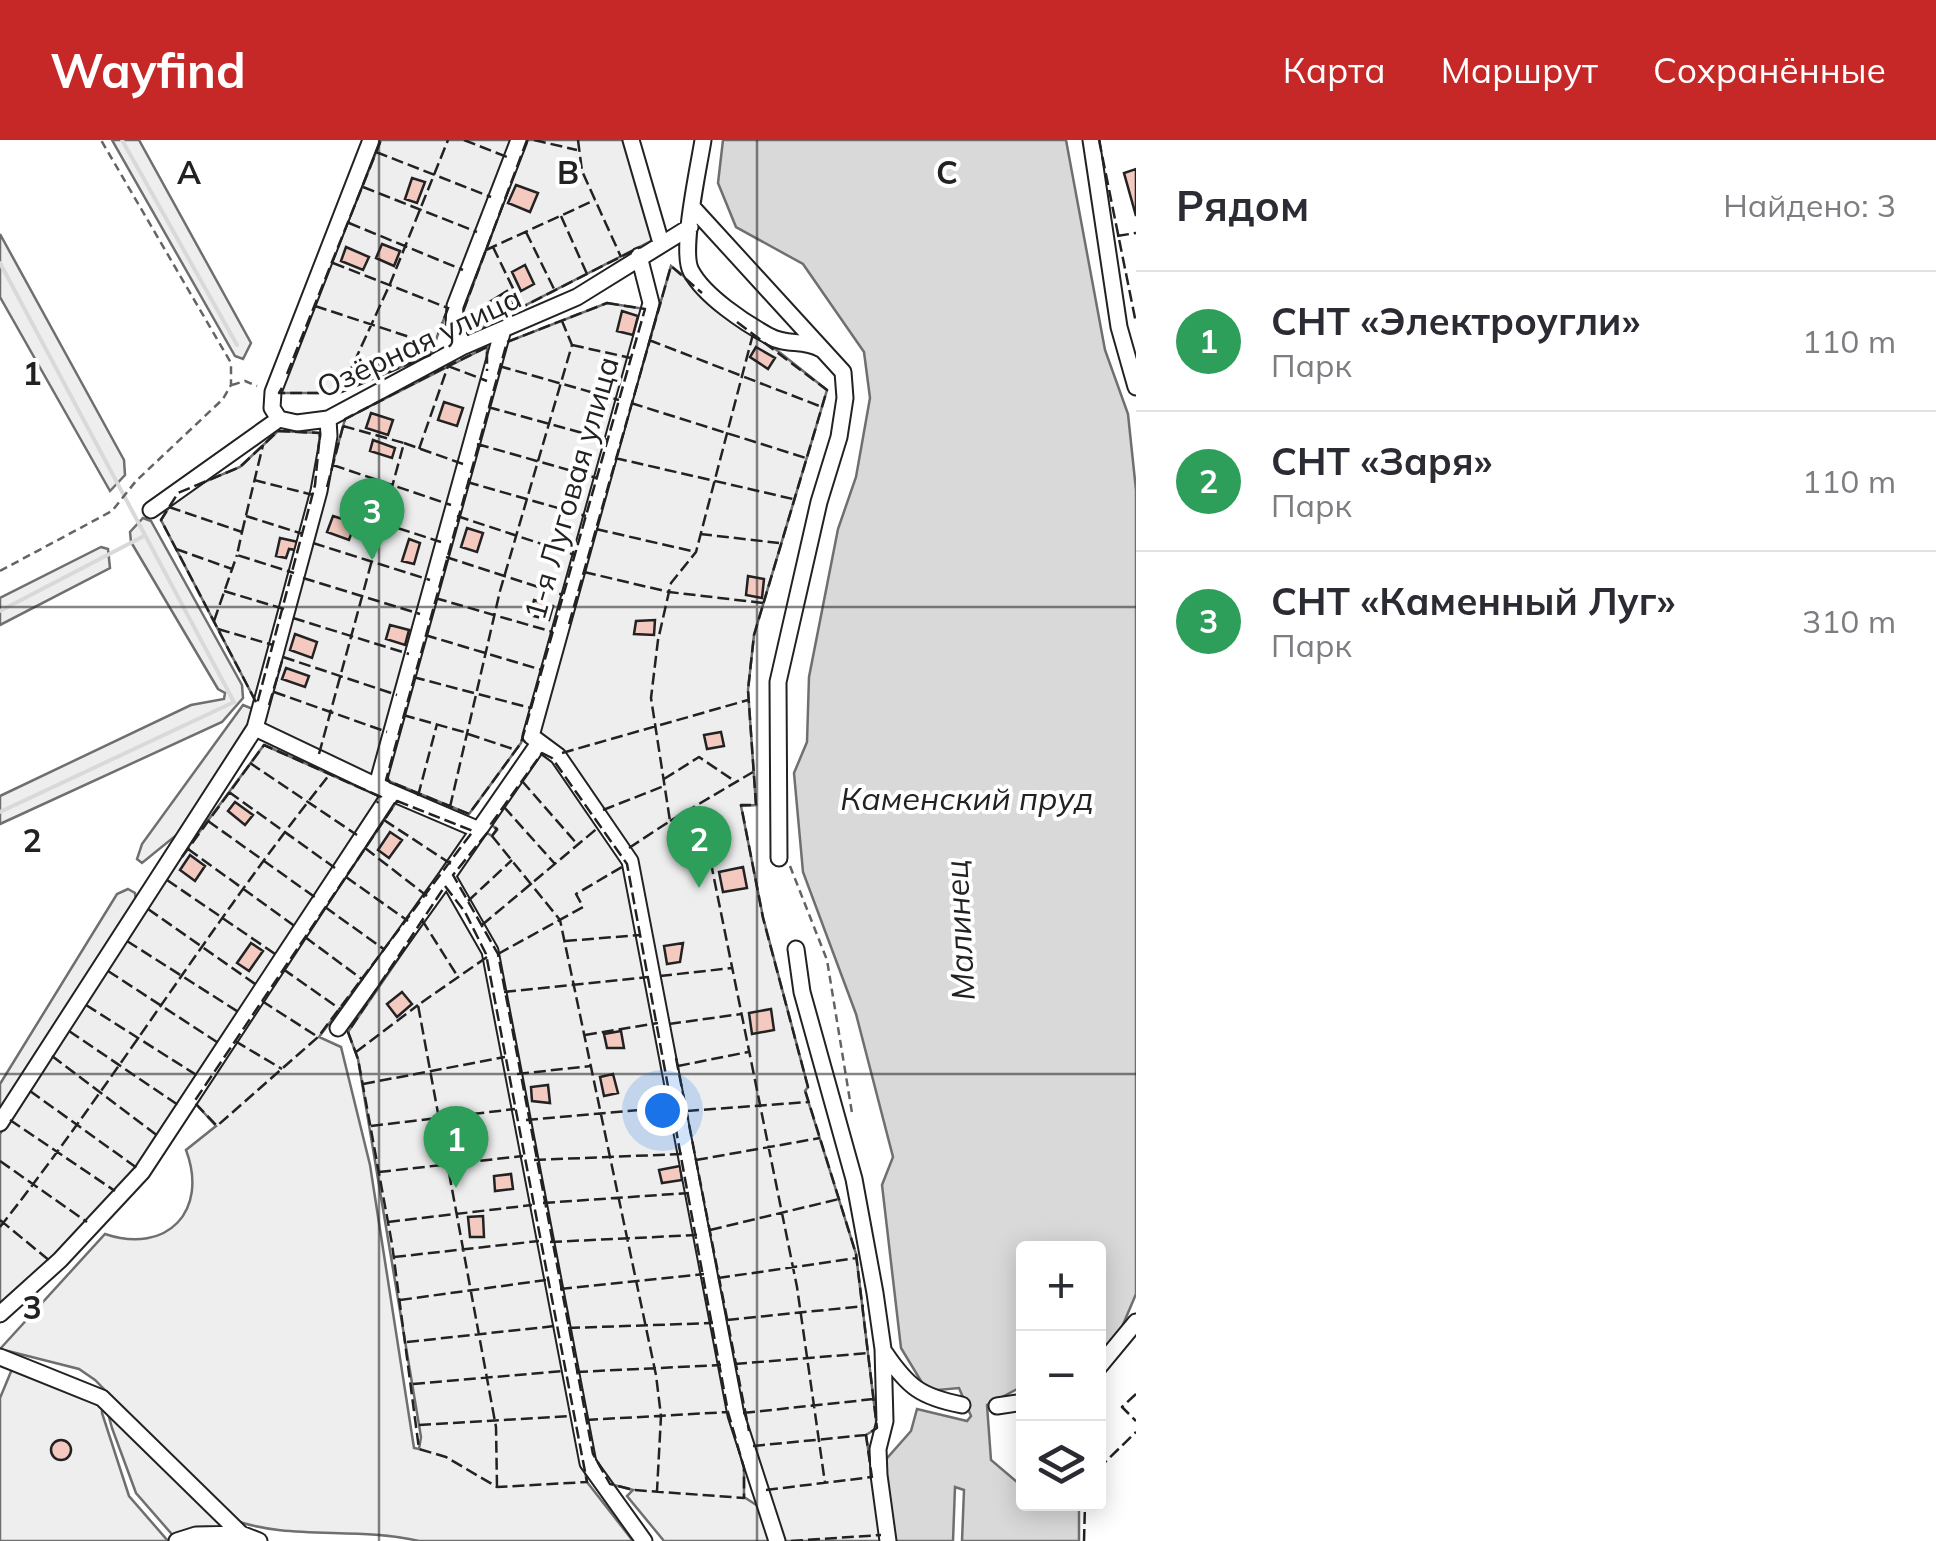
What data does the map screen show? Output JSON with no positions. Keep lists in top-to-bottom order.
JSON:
{
  "streets": {
    "street": ["Озёрная улица", "1-я Луговая улица"]
  },
  "crossings": [
    ["Озёрная улица", "1-я Луговая улица"]
  ],
  "water": ["Каменский пруд", "Малинец"],
  "page": {
    "header": "Wayfind",
    "nav": ["Карта", "Маршрут", "Сохранённые"],
    "heading": ["Рядом", "Найдено: 3"],
    "list": [
      {
        "mark": "1",
        "name": "СНТ «Электроугли»",
        "note": "Парк",
        "value": "110 m"
      },
      {
        "mark": "2",
        "name": "СНТ «Заря»",
        "note": "Парк",
        "value": "110 m"
      },
      {
        "mark": "3",
        "name": "СНТ «Каменный Луг»",
        "note": "Парк",
        "value": "310 m"
      }
    ],
    "pins": ["3", "2", "1"],
    "map_buttons": ["+", "−"]
  },
  "grid": {
    "columns": ["A", "B", "C"],
    "rows": ["1", "2", "3"]
  }
}
